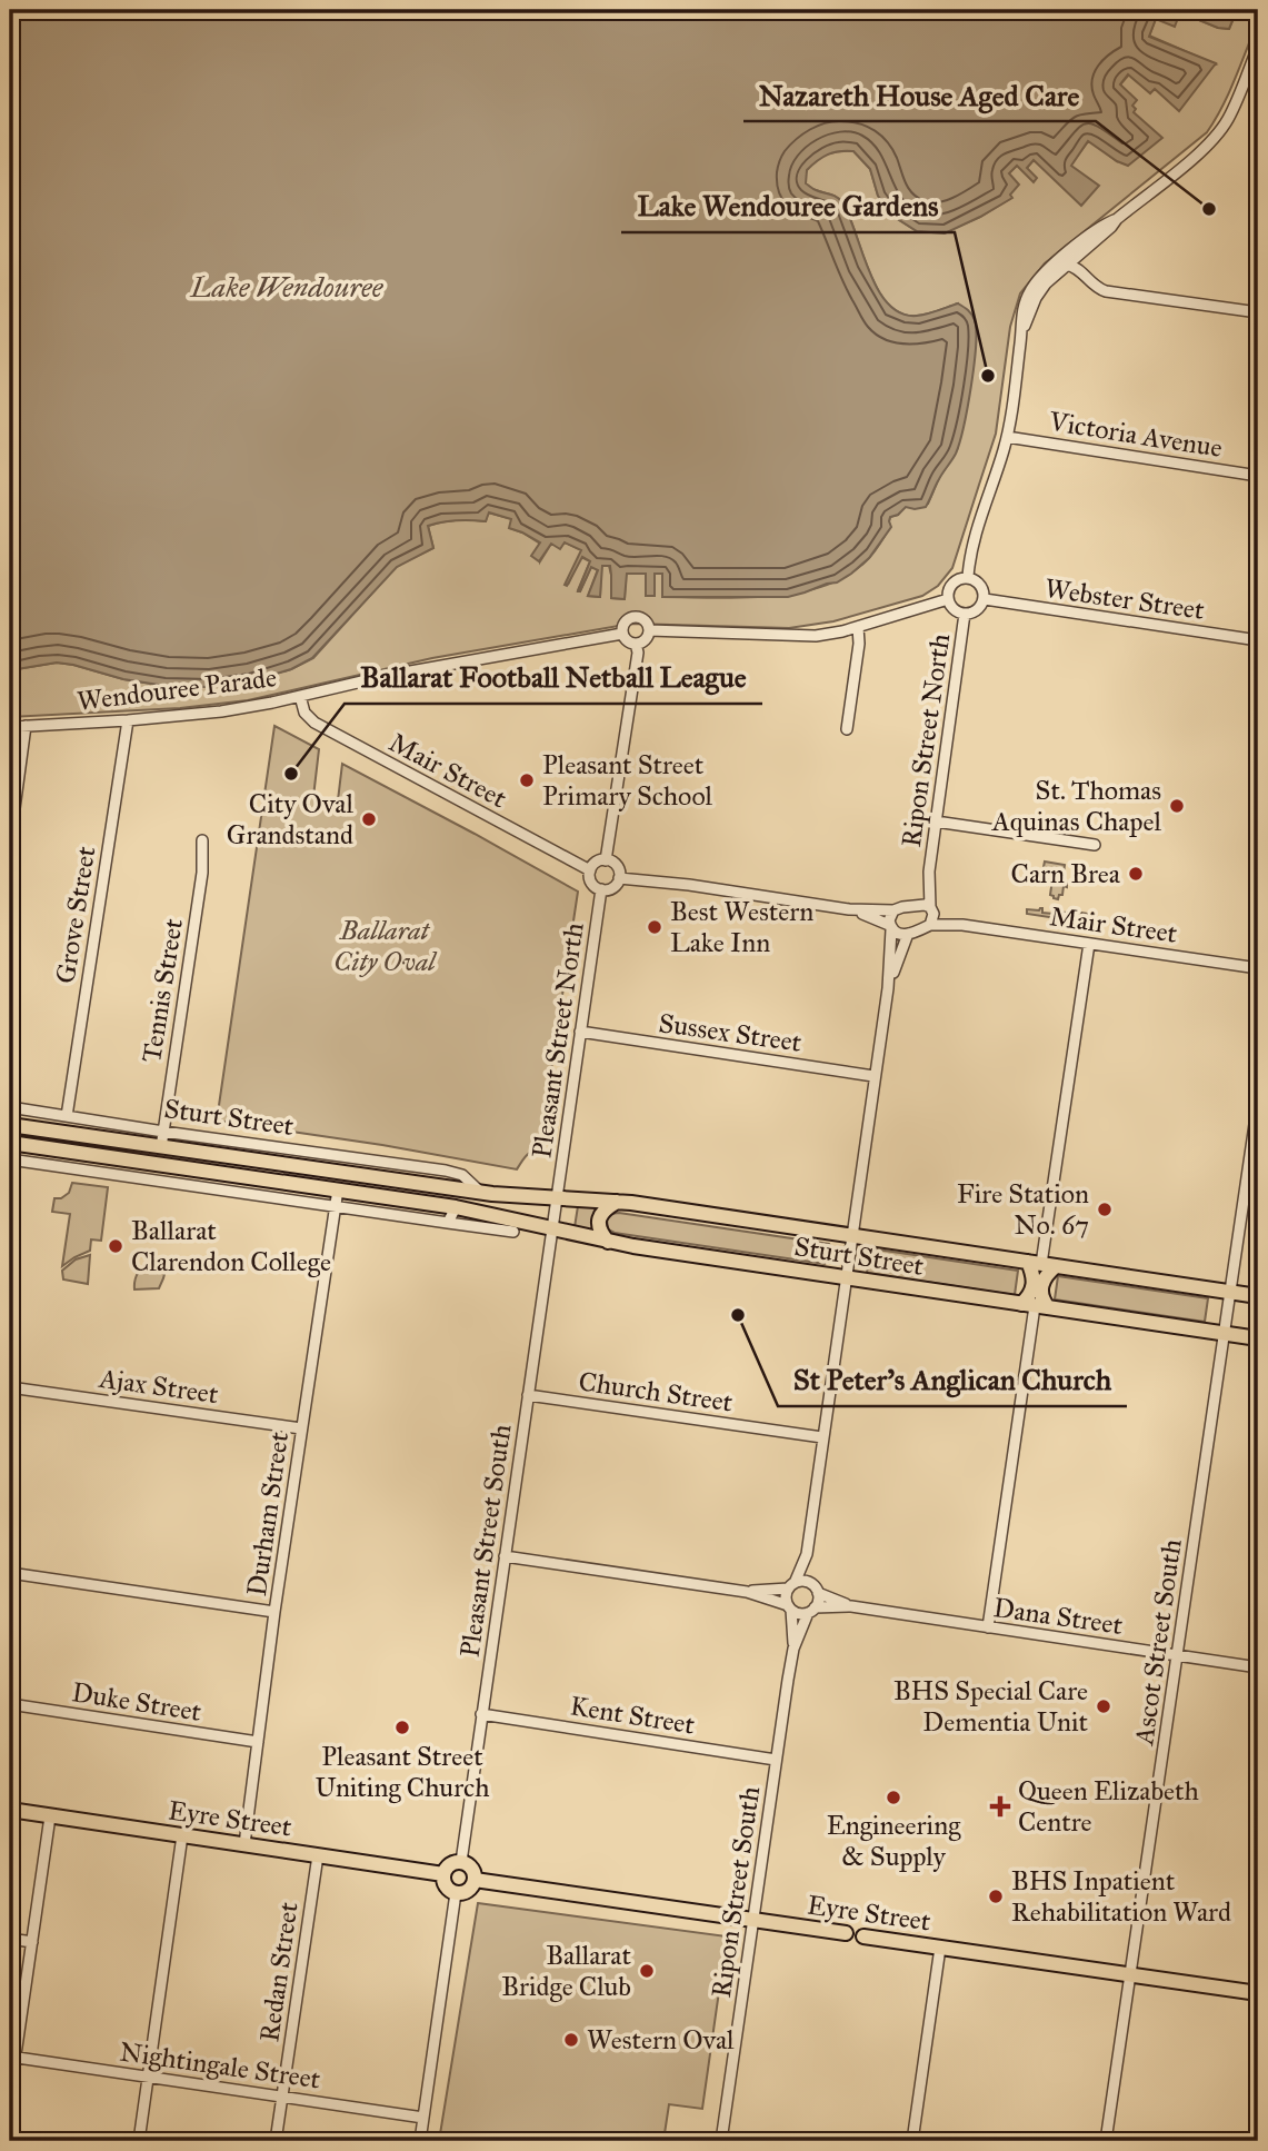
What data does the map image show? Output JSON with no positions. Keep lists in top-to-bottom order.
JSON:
{
  "streets": {
    "main road": ["Sturt Street", "Eyre Street"],
    "street": [
      "Victoria Avenue",
      "Webster Street",
      "Wendouree Parade",
      "Ripon Street North",
      "Mair Street",
      "Grove Street",
      "Tennis Street",
      "Sussex Street",
      "Pleasant Street North",
      "Ajax Street",
      "Church Street",
      "Durham Street",
      "Pleasant Street South",
      "Dana Street",
      "Ascot Street South",
      "Duke Street",
      "Kent Street",
      "Ripon Street South",
      "Redan Street",
      "Nightingale Street"
    ]
  },
  "crossings": [
    ["Webster Street", "Ripon Street North"],
    ["Wendouree Parade", "Mair Street"],
    ["Wendouree Parade", "Grove Street"],
    ["Ripon Street North", "Mair Street"],
    ["Mair Street", "Pleasant Street North"],
    ["Grove Street", "Sturt Street"],
    ["Tennis Street", "Sturt Street"],
    ["Sussex Street", "Pleasant Street North"],
    ["Pleasant Street North", "Sturt Street"],
    ["Pleasant Street North", "Pleasant Street South"],
    ["Sturt Street", "Durham Street"],
    ["Sturt Street", "Pleasant Street South"],
    ["Sturt Street", "Ascot Street South"],
    ["Ajax Street", "Durham Street"],
    ["Church Street", "Pleasant Street South"],
    ["Durham Street", "Duke Street"],
    ["Durham Street", "Eyre Street"],
    ["Pleasant Street South", "Kent Street"],
    ["Pleasant Street South", "Eyre Street"],
    ["Dana Street", "Ascot Street South"],
    ["Dana Street", "Ripon Street South"],
    ["Ascot Street South", "Eyre Street"],
    ["Kent Street", "Ripon Street South"],
    ["Eyre Street", "Ripon Street South"],
    ["Eyre Street", "Redan Street"],
    ["Redan Street", "Nightingale Street"]
  ],
  "water": ["Lake Wendouree"],
  "parks": ["Ballarat City Oval"],
  "places": {
    "other": [
      "Nazareth House Aged Care",
      "Lake Wendouree Gardens",
      "Ballarat Football Netball League",
      "Pleasant Street Primary School",
      "St. Thomas Aquinas Chapel",
      "City Oval Grandstand",
      "Carn Brea",
      "Best Western Lake Inn",
      "Fire Station No. 67",
      "Ballarat Clarendon College",
      "St Peter's Anglican Church",
      "BHS Special Care Dementia Unit",
      "Pleasant Street Uniting Church",
      "Engineering & Supply",
      "BHS Inpatient Rehabilitation Ward",
      "Ballarat Bridge Club",
      "Western Oval"
    ],
    "health": ["Queen Elizabeth Centre"]
  }
}
